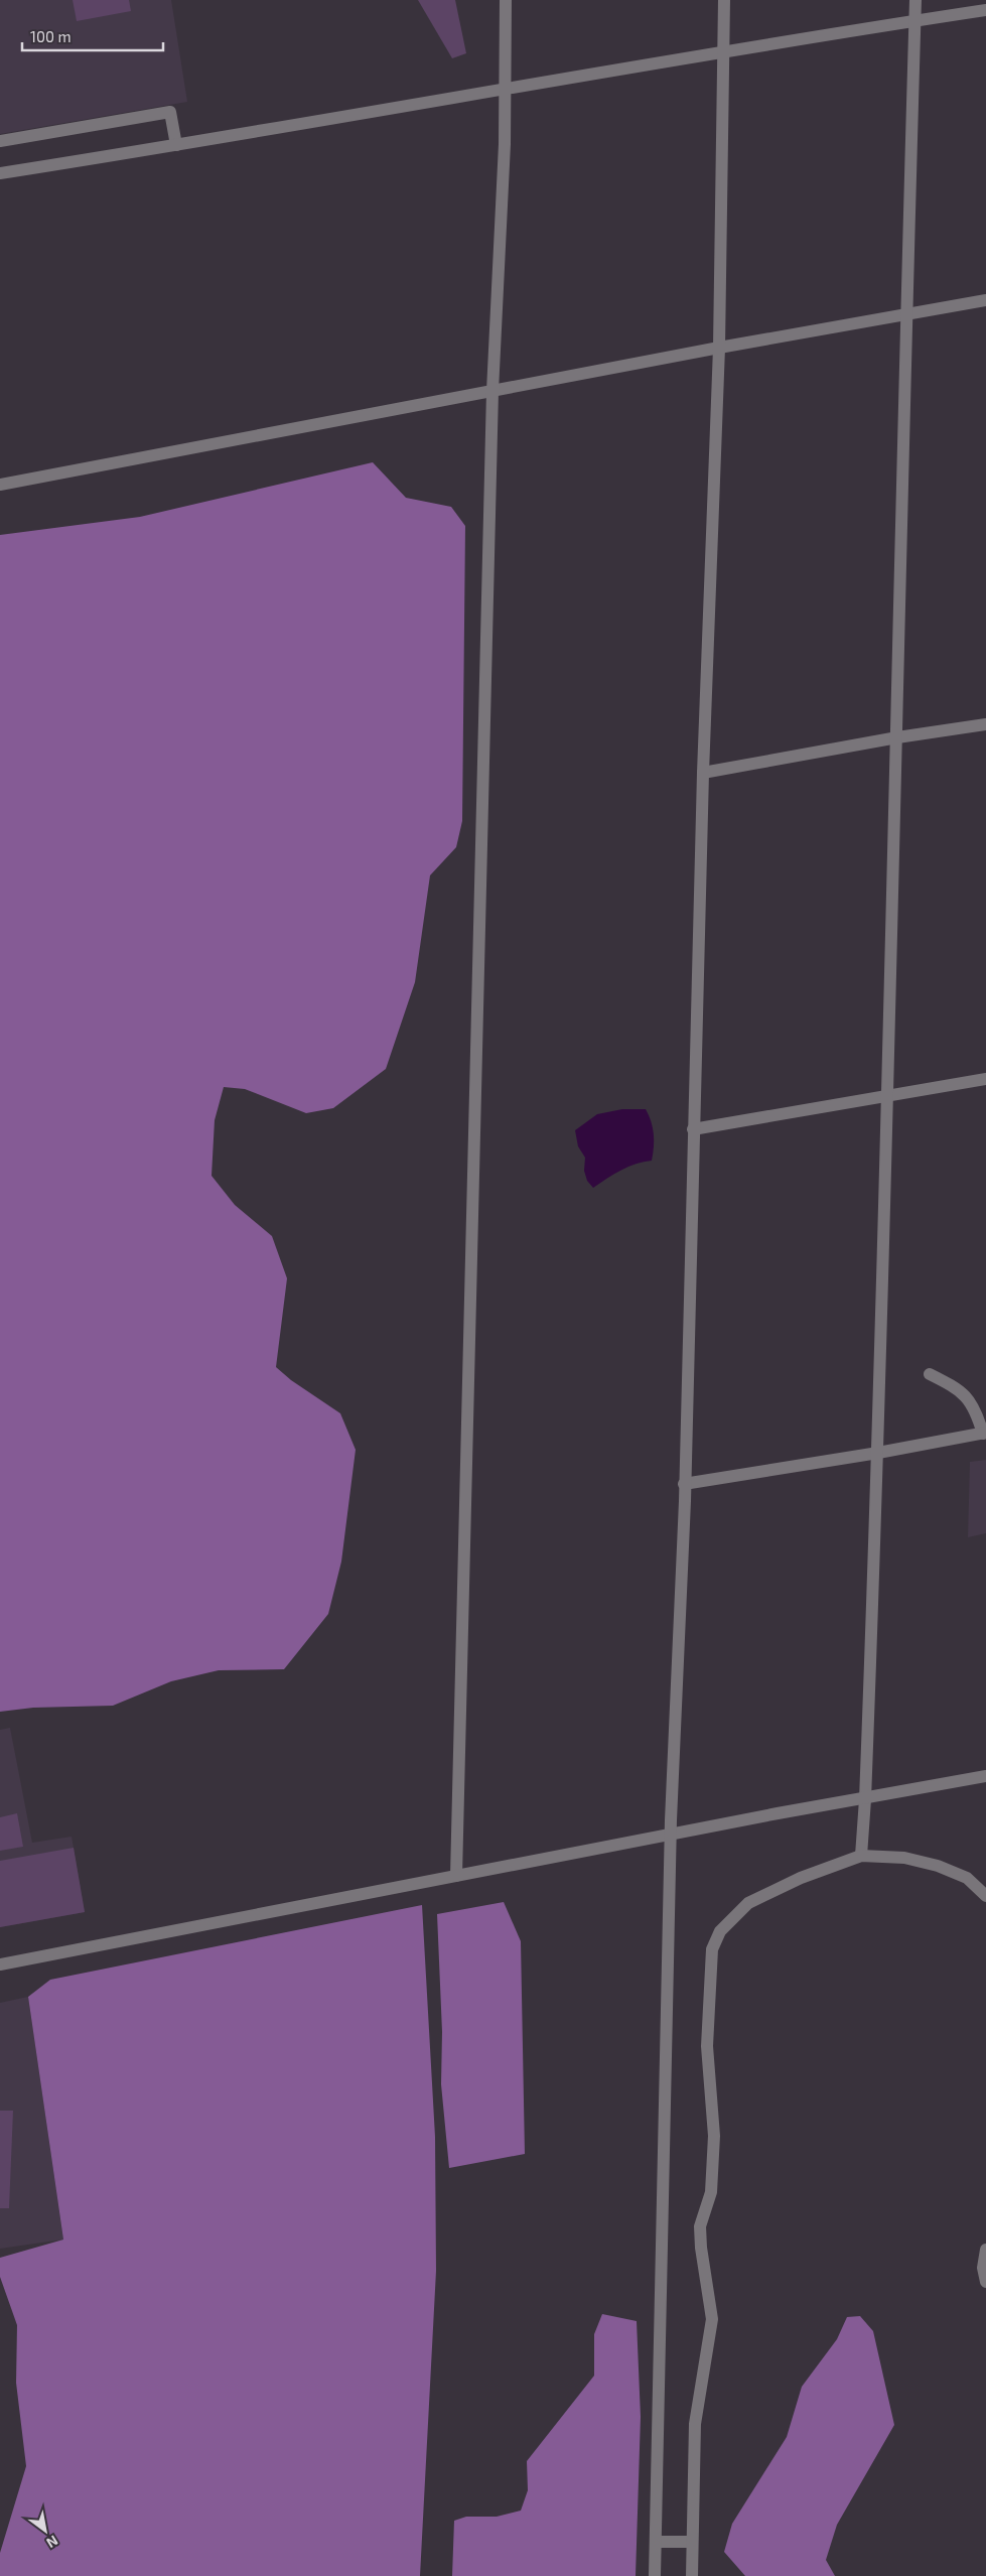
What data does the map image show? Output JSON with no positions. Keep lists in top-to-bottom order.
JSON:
{
  "scale_bar": "100 m",
  "north": "bottom right"
}
